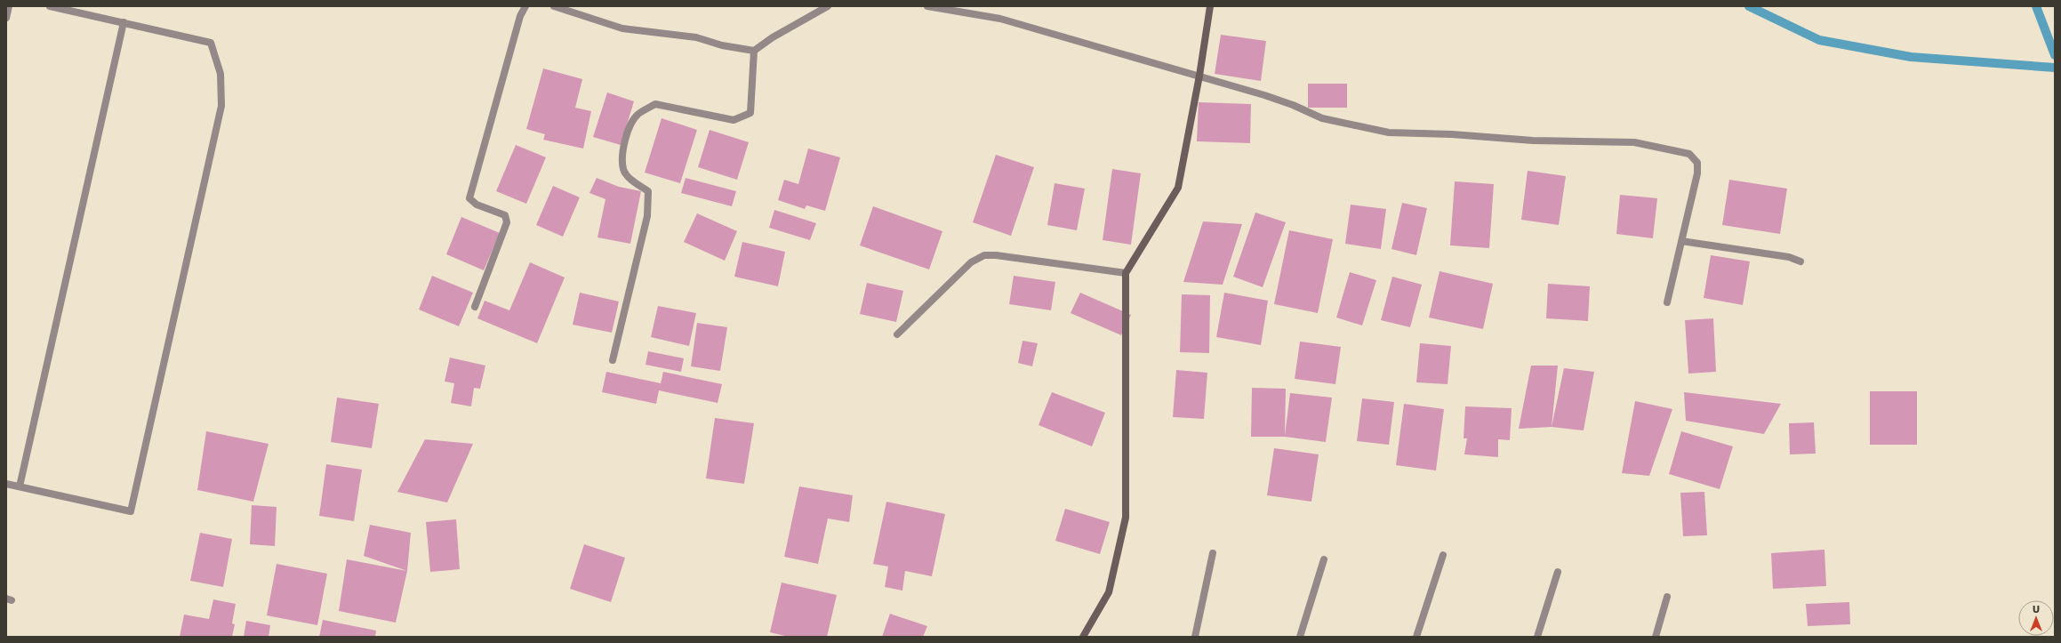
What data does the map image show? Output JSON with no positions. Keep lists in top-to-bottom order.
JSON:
{
  "north": "top"
}
